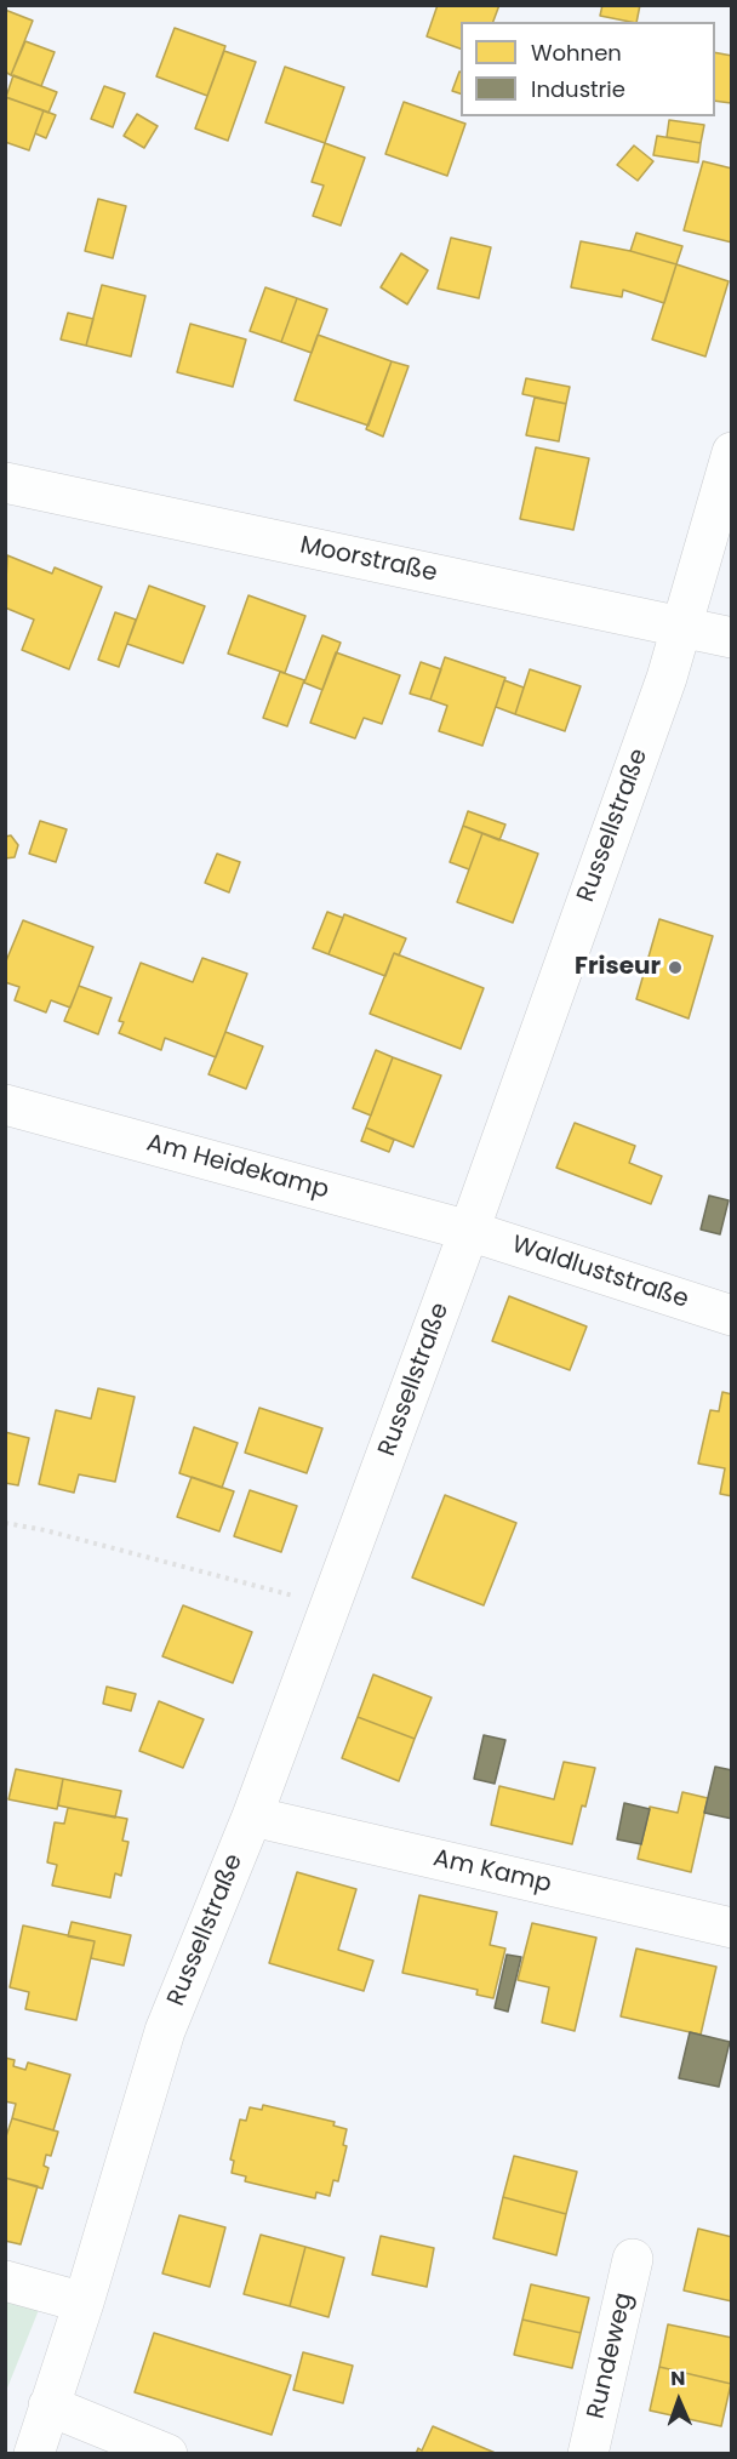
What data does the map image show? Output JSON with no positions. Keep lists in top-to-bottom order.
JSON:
{
  "streets": {
    "street": [
      "Moorstraße",
      "Russellstraße",
      "Am Heidekamp",
      "Waldluststraße",
      "Am Kamp",
      "Rundeweg"
    ]
  },
  "crossings": [
    ["Moorstraße", "Russellstraße"],
    ["Russellstraße", "Am Heidekamp"],
    ["Russellstraße", "Waldluststraße"],
    ["Russellstraße", "Am Kamp"],
    ["Am Heidekamp", "Waldluststraße"]
  ],
  "places": ["Friseur"],
  "legend": ["Wohnen", "Industrie"],
  "north": "top"
}
